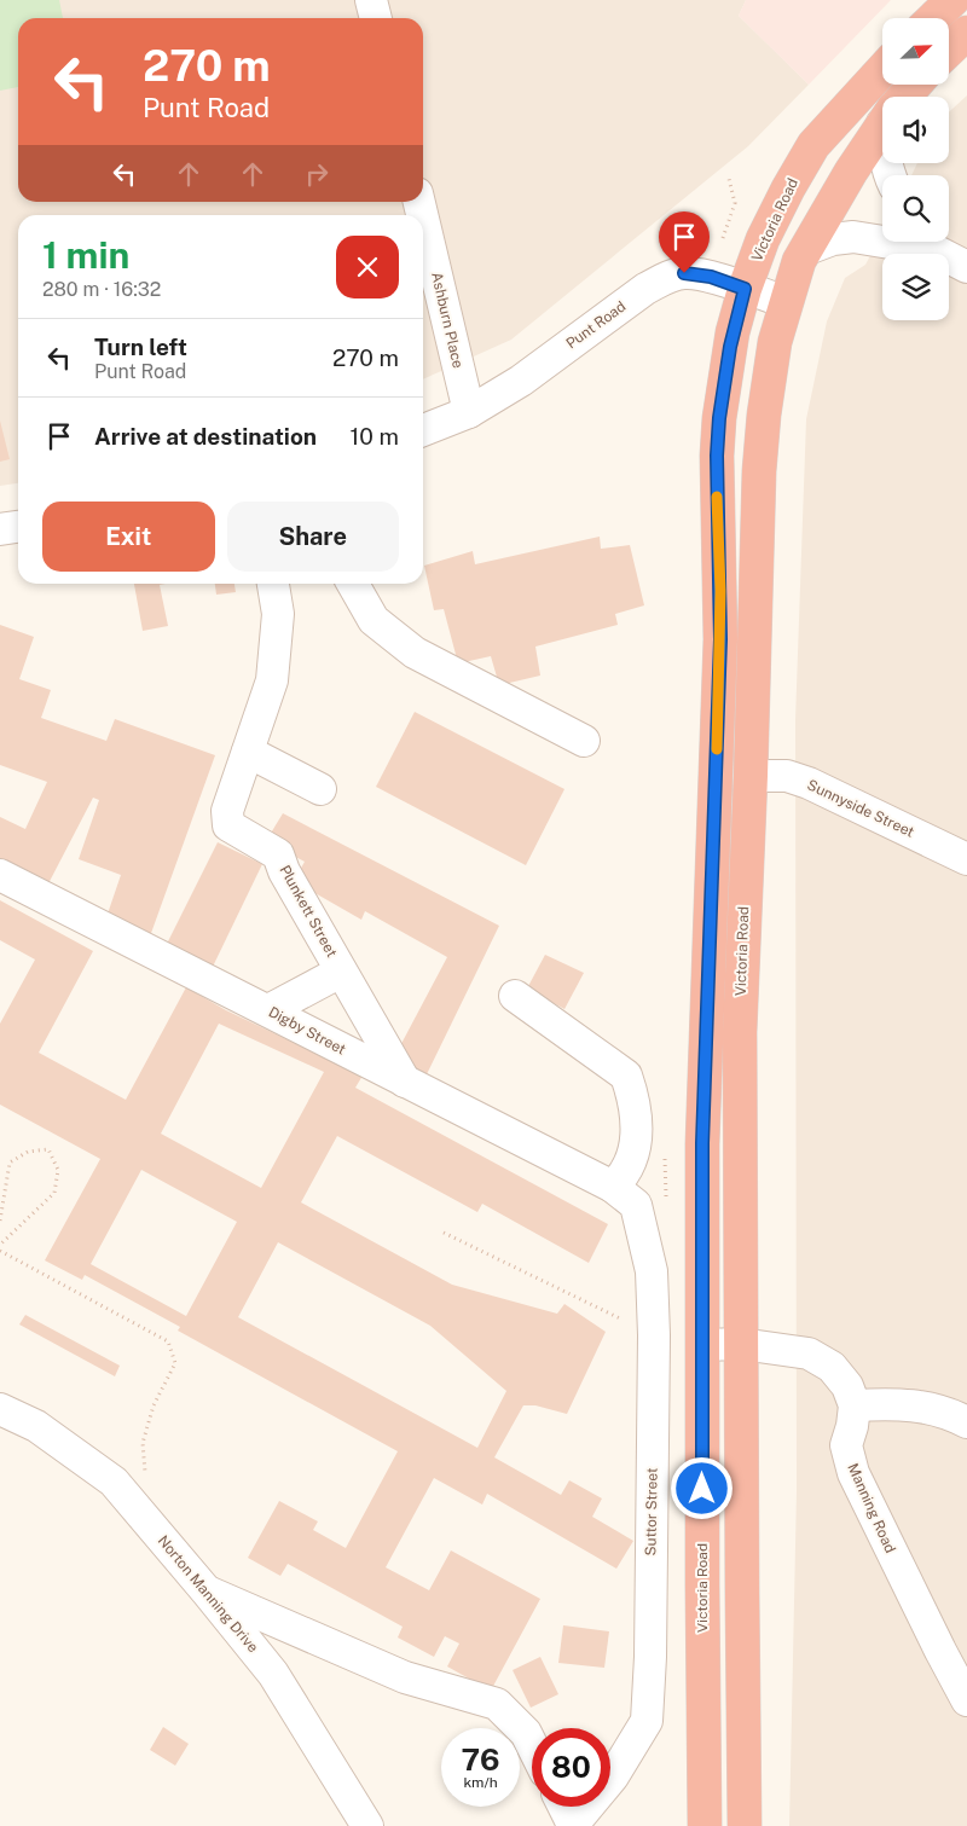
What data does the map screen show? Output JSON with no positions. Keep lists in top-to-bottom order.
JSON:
{
  "streets": {
    "highway": ["Victoria Road"],
    "street": [
      "Ashburn Place",
      "Punt Road",
      "Sunnyside Street",
      "Plunkett Street",
      "Digby Street",
      "Manning Road",
      "Suttor Street",
      "Norton Manning Drive"
    ]
  },
  "crossings": [
    ["Victoria Road", "Punt Road"],
    ["Victoria Road", "Sunnyside Street"],
    ["Ashburn Place", "Punt Road"],
    ["Plunkett Street", "Digby Street"],
    ["Digby Street", "Suttor Street"]
  ],
  "north": "top right",
  "page": {
    "turn": ["270 m", "Punt Road"],
    "heading": ["1 min", "280 m · 16:32"],
    "list": [
      {
        "name": "Turn left",
        "note": "Punt Road",
        "value": "270 m"
      },
      {
        "name": "Arrive at destination",
        "value": "10 m"
      }
    ],
    "buttons": ["Exit", "Share"],
    "speed": "76 km/h",
    "limit": "80"
  }
}
